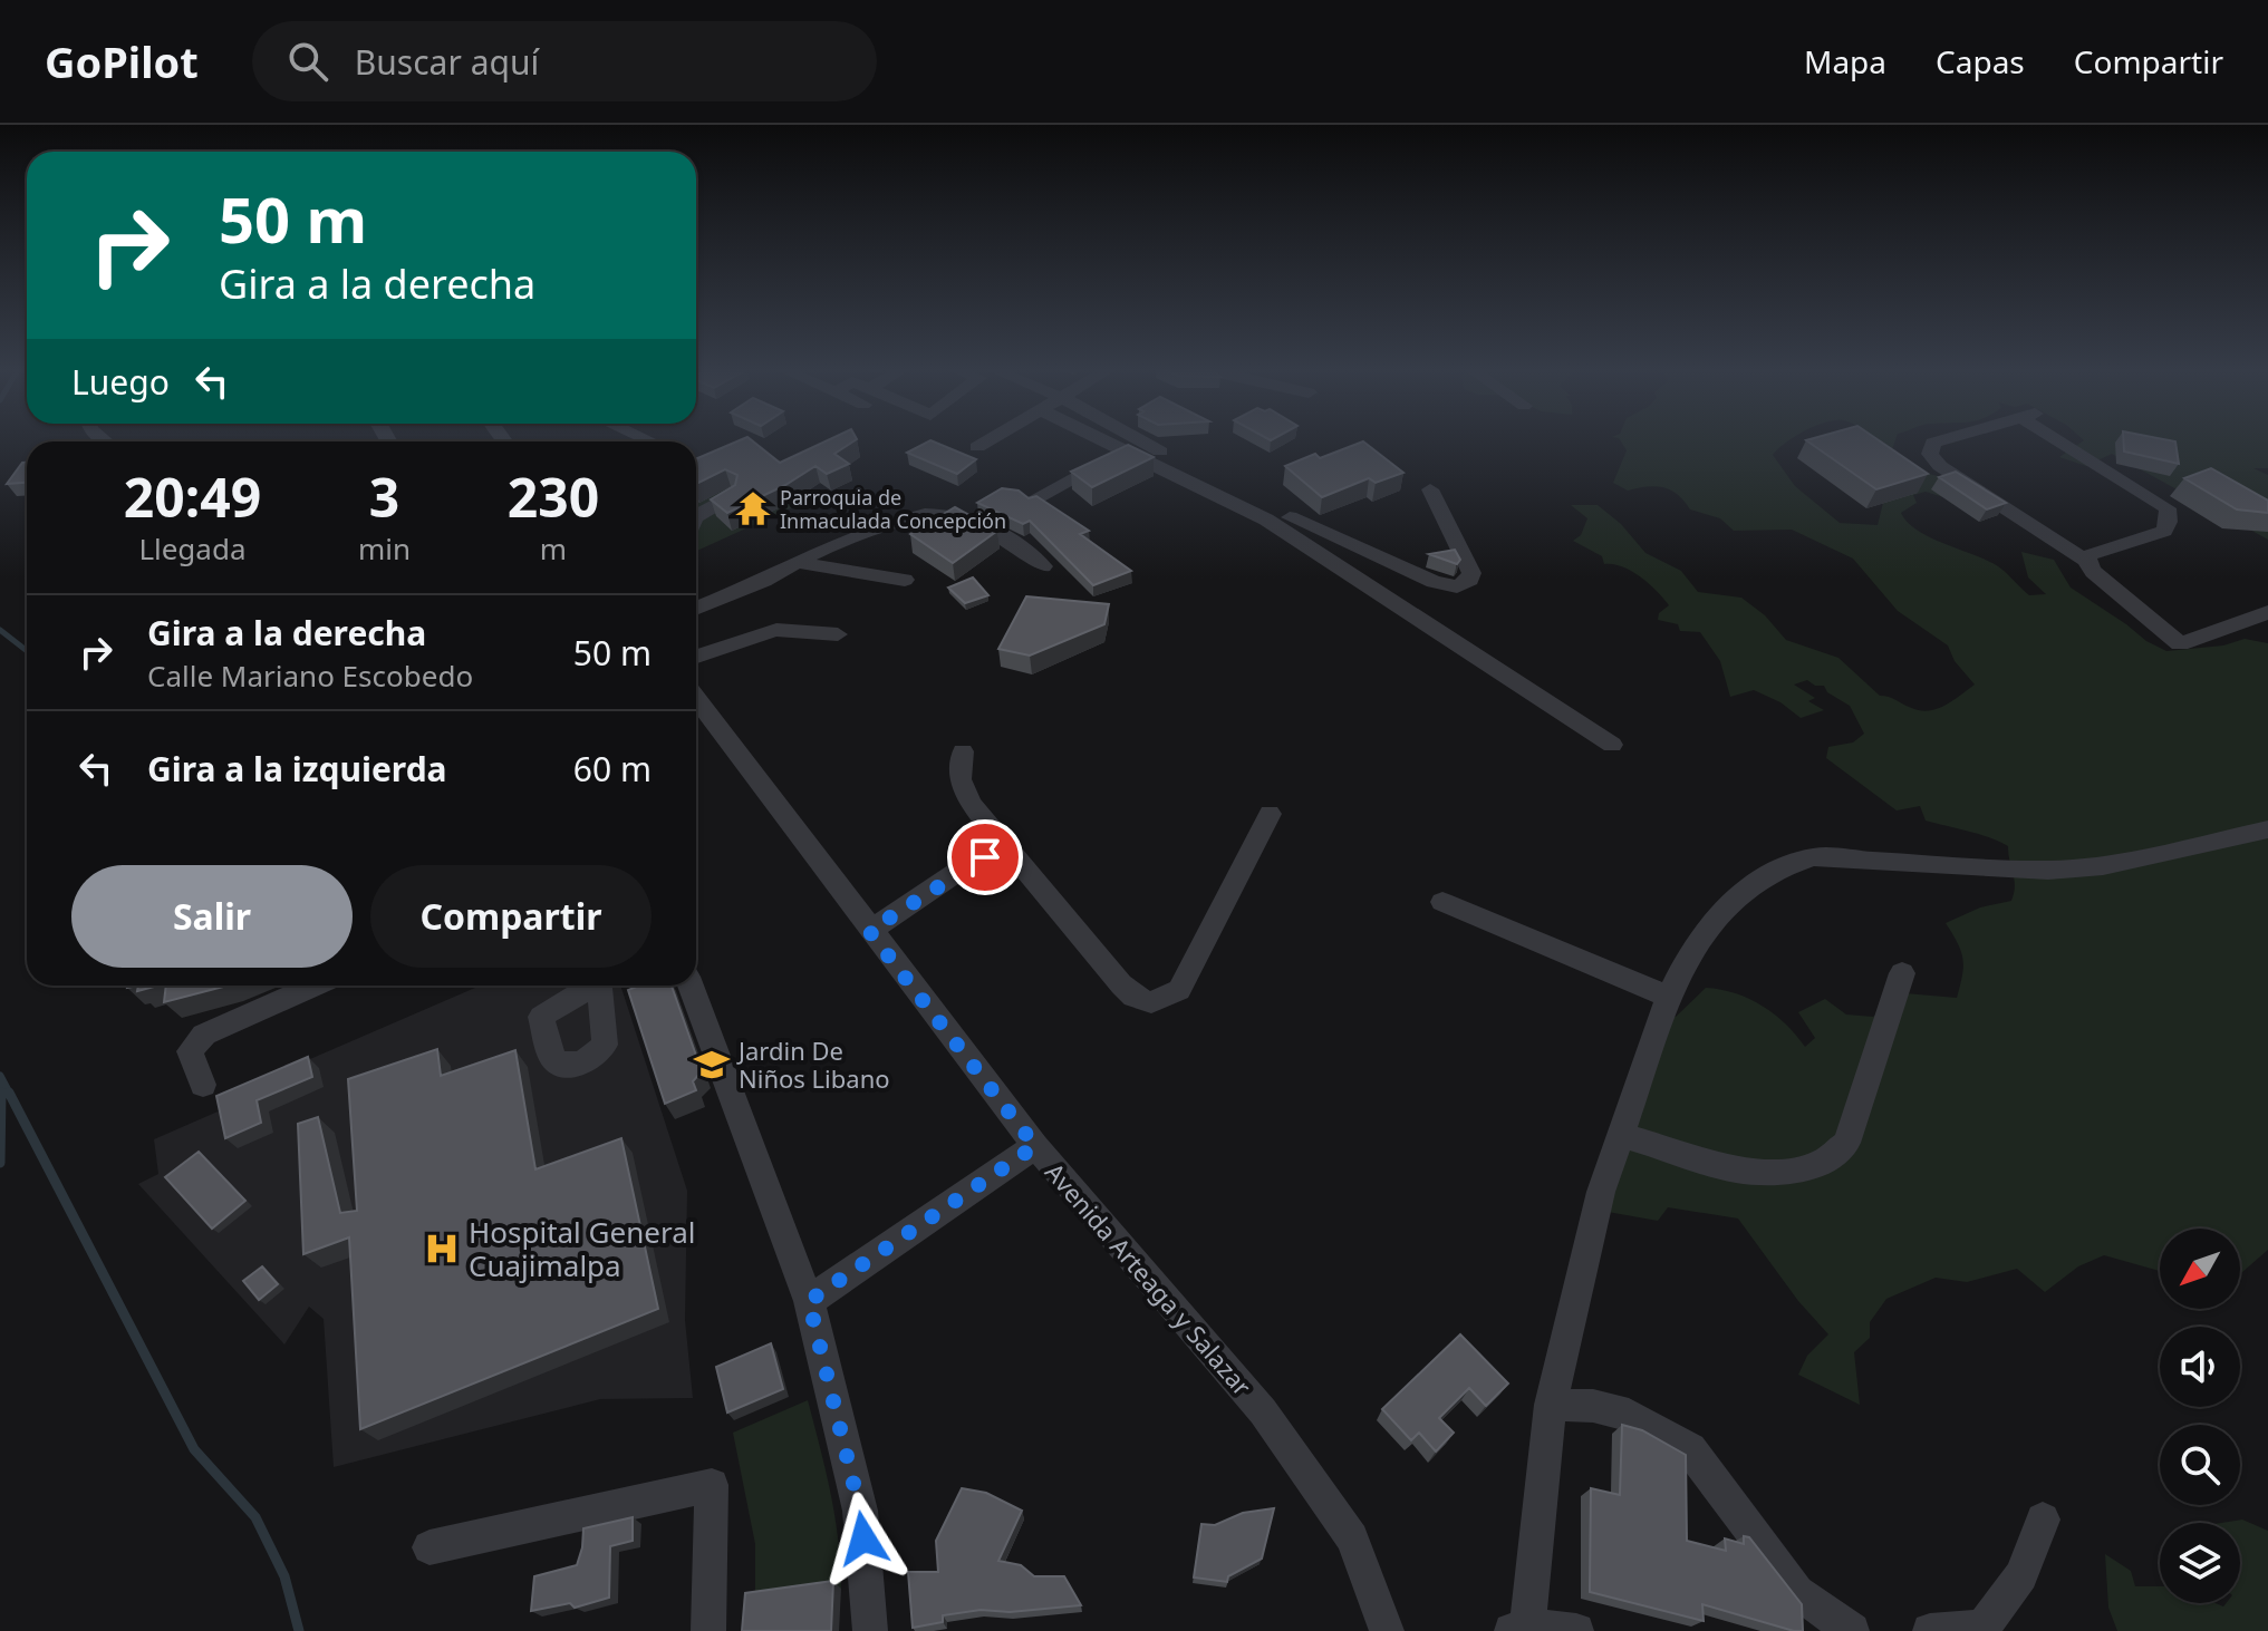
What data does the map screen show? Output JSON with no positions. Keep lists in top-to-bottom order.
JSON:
{
  "streets": {
    "street": ["Avenida Arteaga y Salazar"]
  },
  "places": {
    "temple": ["Parroquia de Inmaculada Concepción"],
    "school or university": ["Jardin De Niños Libano"],
    "hospital": ["Hospital General Cuajimalpa"]
  },
  "north": "bottom left",
  "page": {
    "header": "GoPilot",
    "search": "Buscar aquí",
    "nav": ["Mapa", "Capas", "Compartir"],
    "turn": ["50 m", "Gira a la derecha"],
    "then": "Luego",
    "eta": [
      "20:49",
      "Llegada",
      "3",
      "min",
      "230",
      "m"
    ],
    "list": [
      {
        "name": "Gira a la derecha",
        "note": "Calle Mariano Escobedo",
        "value": "50 m"
      },
      {
        "name": "Gira a la izquierda",
        "value": "60 m"
      }
    ],
    "buttons": ["Salir", "Compartir"]
  }
}
